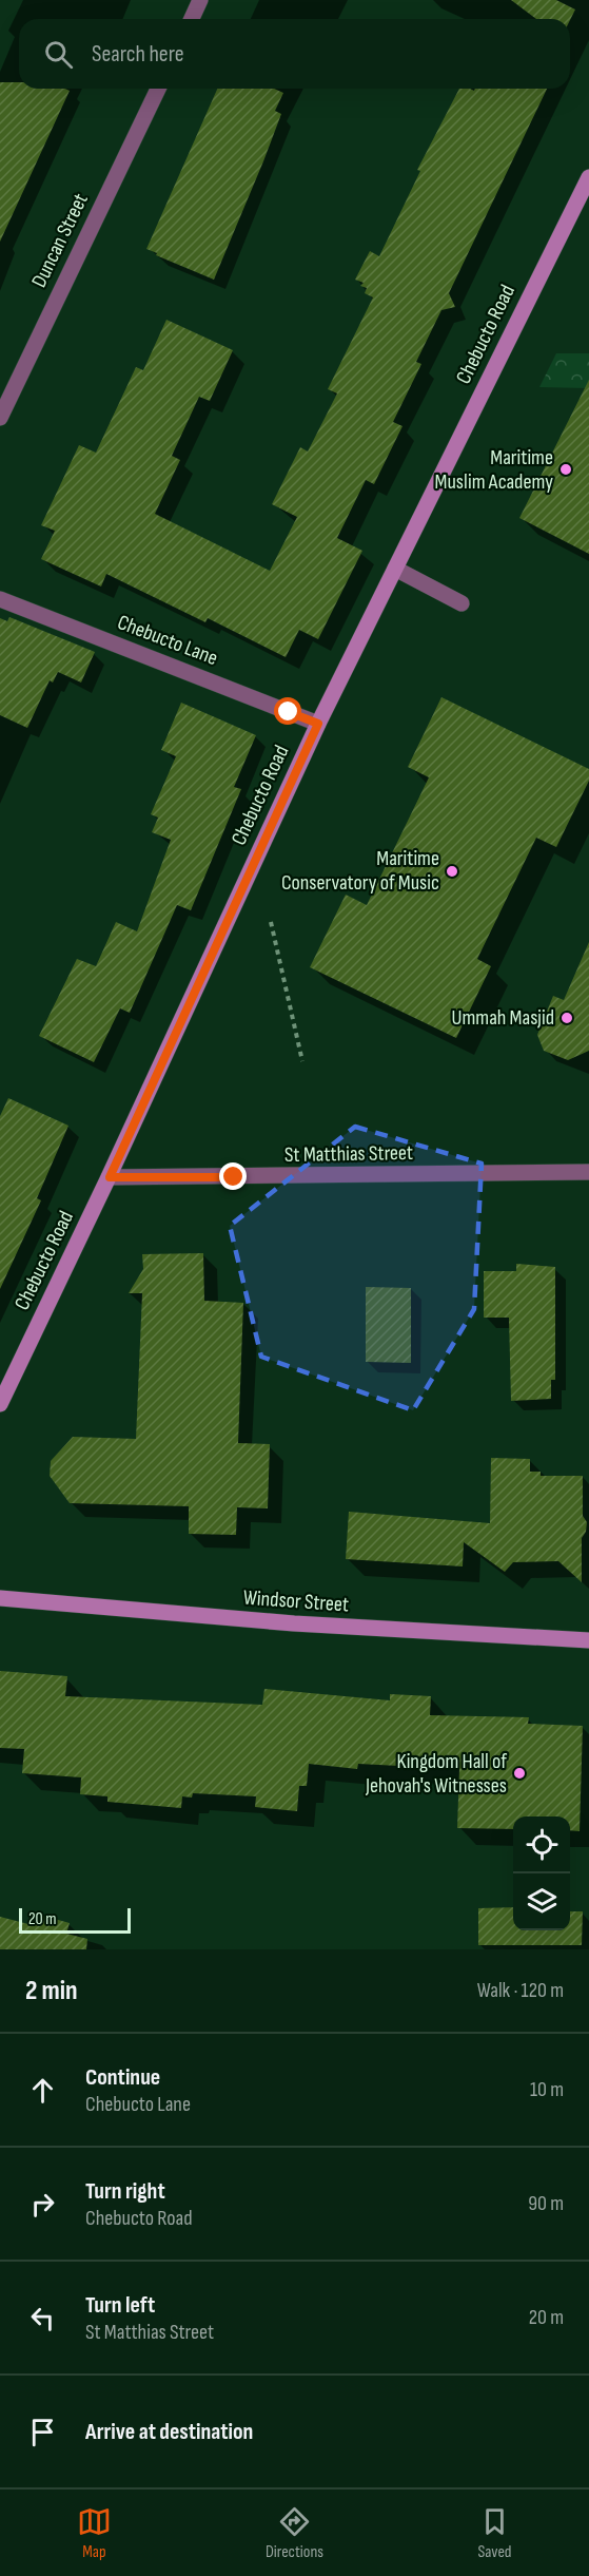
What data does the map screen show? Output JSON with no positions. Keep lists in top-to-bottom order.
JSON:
{
  "streets": {
    "street": [
      "Duncan Street",
      "Chebucto Road",
      "Chebucto Lane",
      "St Matthias Street",
      "Windsor Street"
    ]
  },
  "crossings": [
    ["Chebucto Road", "Chebucto Lane"],
    ["Chebucto Road", "St Matthias Street"]
  ],
  "places": [
    "Maritime Muslim Academy",
    "Maritime Conservatory of Music",
    "Ummah Masjid",
    "Kingdom Hall of Jehovah's Witnesses"
  ],
  "scale_bar": "20 m",
  "page": {
    "search": "Search here",
    "scale": "20 m",
    "heading": ["2 min", "Walk · 120 m"],
    "list": [
      ["Continue", "Chebucto Lane", "10 m"],
      ["Turn right", "Chebucto Road", "90 m"],
      ["Turn left", "St Matthias Street", "20 m"],
      "Arrive at destination"
    ],
    "nav": ["Map", "Directions", "Saved"]
  }
}
